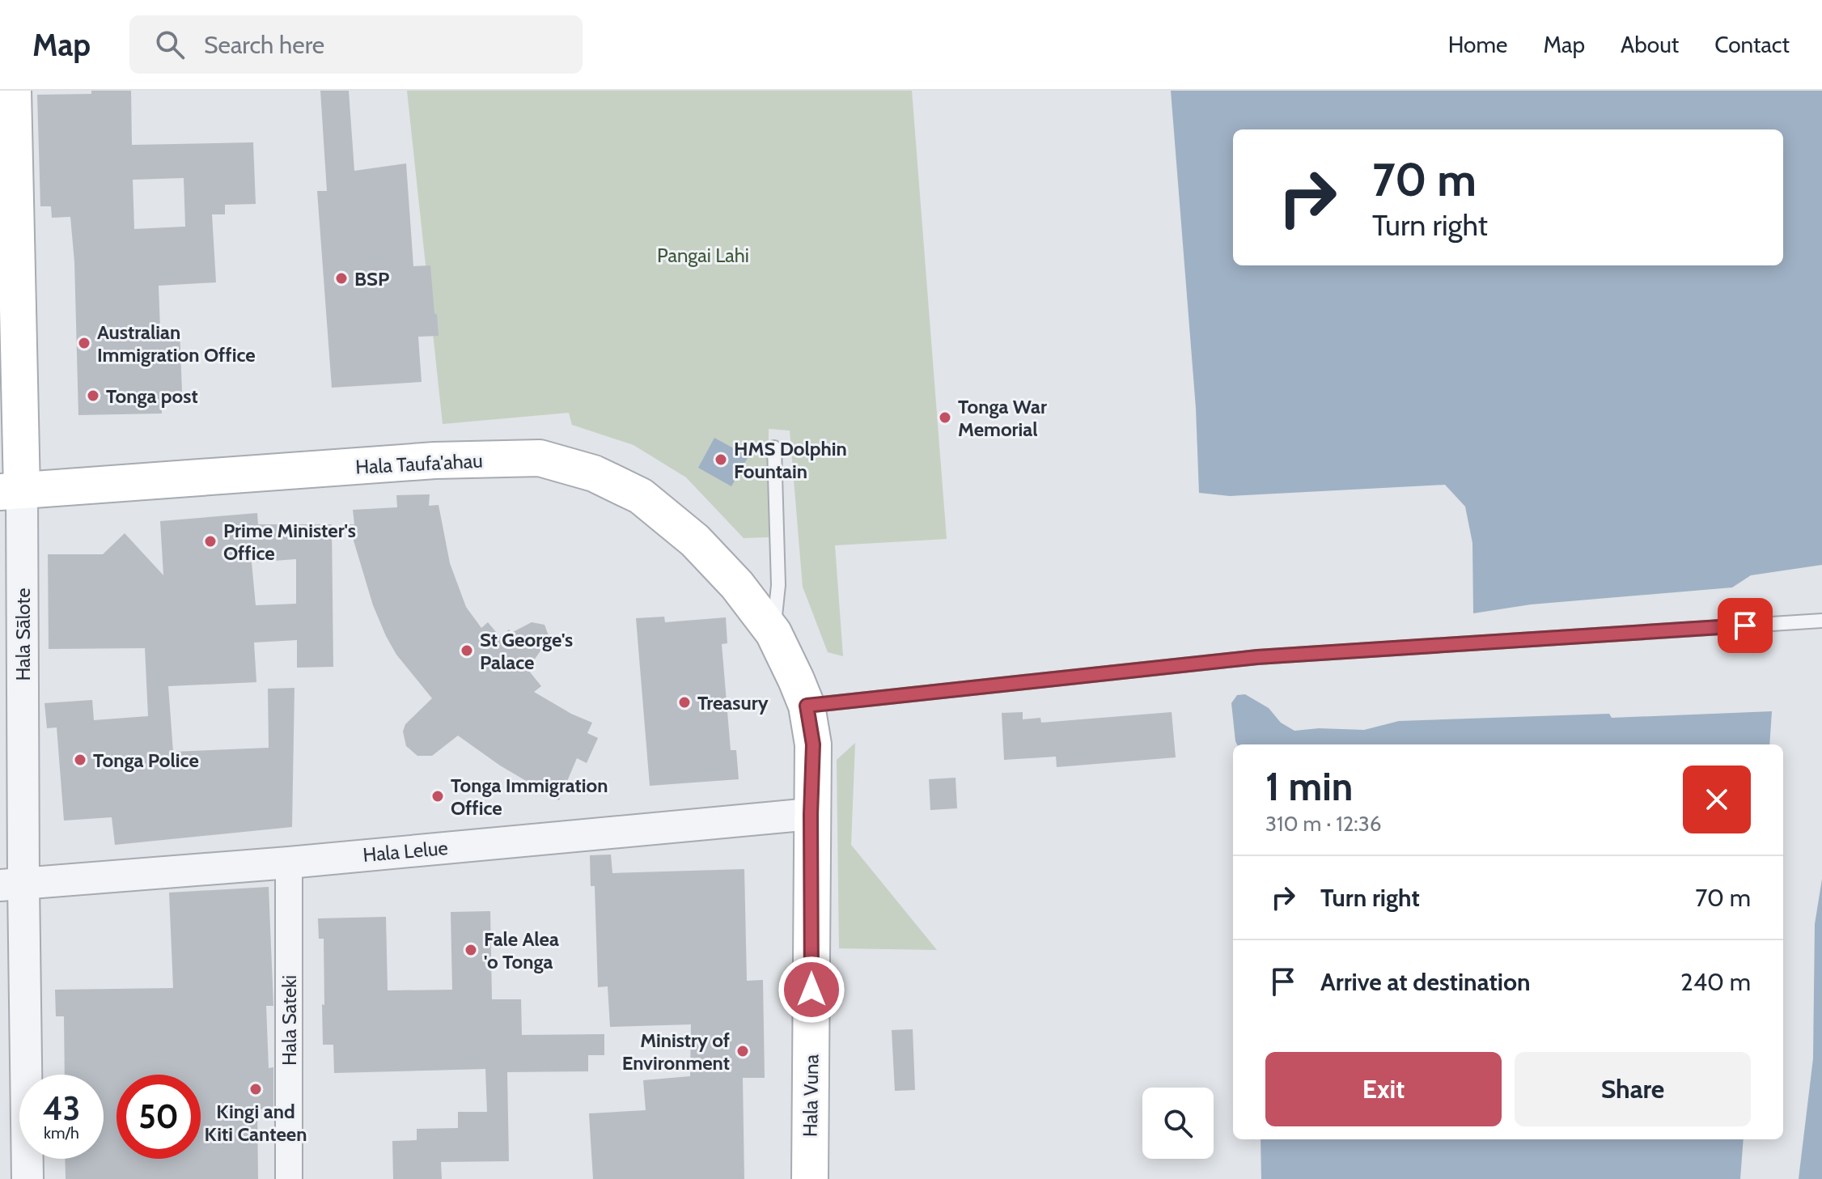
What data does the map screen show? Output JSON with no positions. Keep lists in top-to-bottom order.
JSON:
{
  "streets": {
    "main road": ["Hala Taufa'ahau", "Hala Sālote", "Hala Vuna"],
    "street": ["Hala Lelue", "Hala Sateki"]
  },
  "crossings": [
    ["Hala Taufa'ahau", "Hala Sālote"],
    ["Hala Taufa'ahau", "Hala Vuna"],
    ["Hala Sālote", "Hala Lelue"],
    ["Hala Lelue", "Hala Sateki"],
    ["Hala Lelue", "Hala Vuna"]
  ],
  "parks": ["Pangai Lahi"],
  "places": [
    "BSP",
    "Australian Immigration Office",
    "Tonga post",
    "Tonga War Memorial",
    "HMS Dolphin Fountain",
    "Prime Minister's Office",
    "St George's Palace",
    "Treasury",
    "Tonga Police",
    "Tonga Immigration Office",
    "Fale Alea 'o Tonga",
    "Ministry of Environment",
    "Kingi and Kiti Canteen"
  ],
  "page": {
    "header": "Map",
    "search": "Search here",
    "nav": [
      "Home",
      "Map",
      "About",
      "Contact"
    ],
    "turn": ["70 m", "Turn right"],
    "heading": ["1 min", "310 m · 12:36"],
    "list": [
      {
        "name": "Turn right",
        "value": "70 m"
      },
      {
        "name": "Arrive at destination",
        "value": "240 m"
      }
    ],
    "buttons": ["Exit", "Share"],
    "speed": "43 km/h",
    "limit": "50"
  }
}
